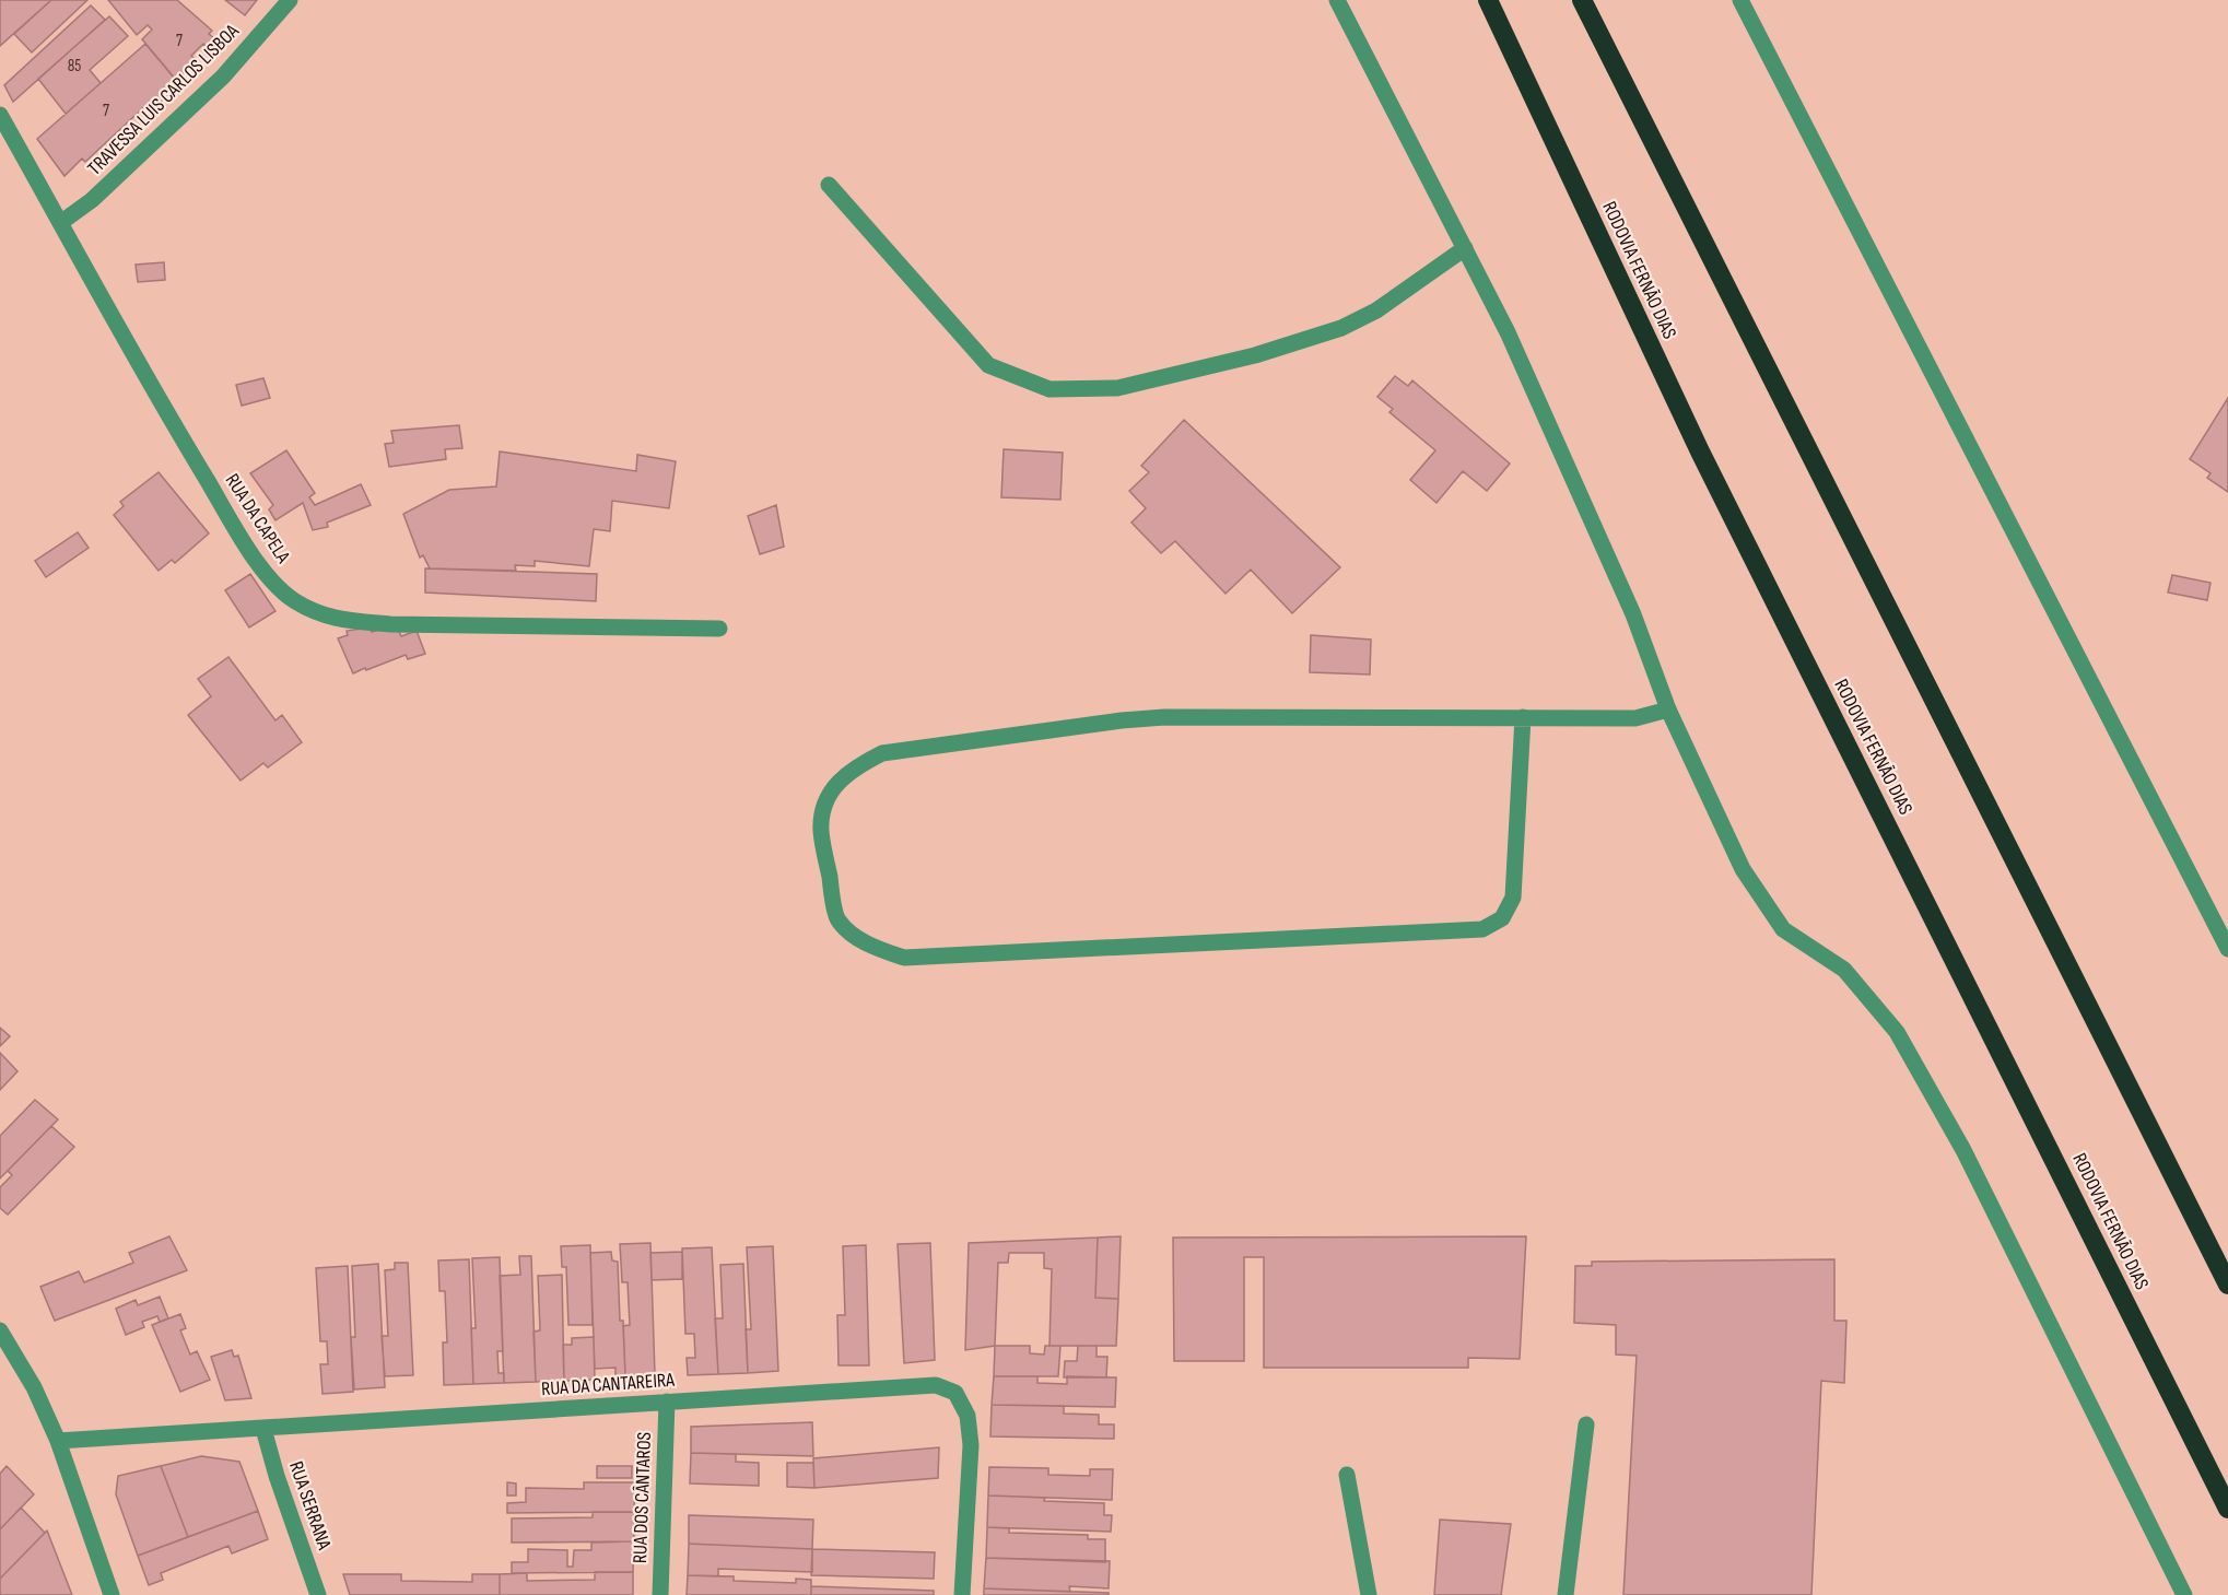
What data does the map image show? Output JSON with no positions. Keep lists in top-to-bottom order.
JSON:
{
  "streets": {
    "highway": ["RODOVIA FERNÃO DIAS"],
    "street": [
      "TRAVESSA LUIS CARLOS LISBOA",
      "RUA DA CAPELA",
      "RUA DA CANTAREIRA",
      "RUA DOS CÂNTAROS",
      "RUA SERRANA"
    ]
  },
  "crossings": [
    ["TRAVESSA LUIS CARLOS LISBOA", "RUA DA CAPELA"],
    ["RUA DA CANTAREIRA", "RUA DOS CÂNTAROS"],
    ["RUA DA CANTAREIRA", "RUA SERRANA"]
  ],
  "house_numbers": ["7", "85", "7"]
}
